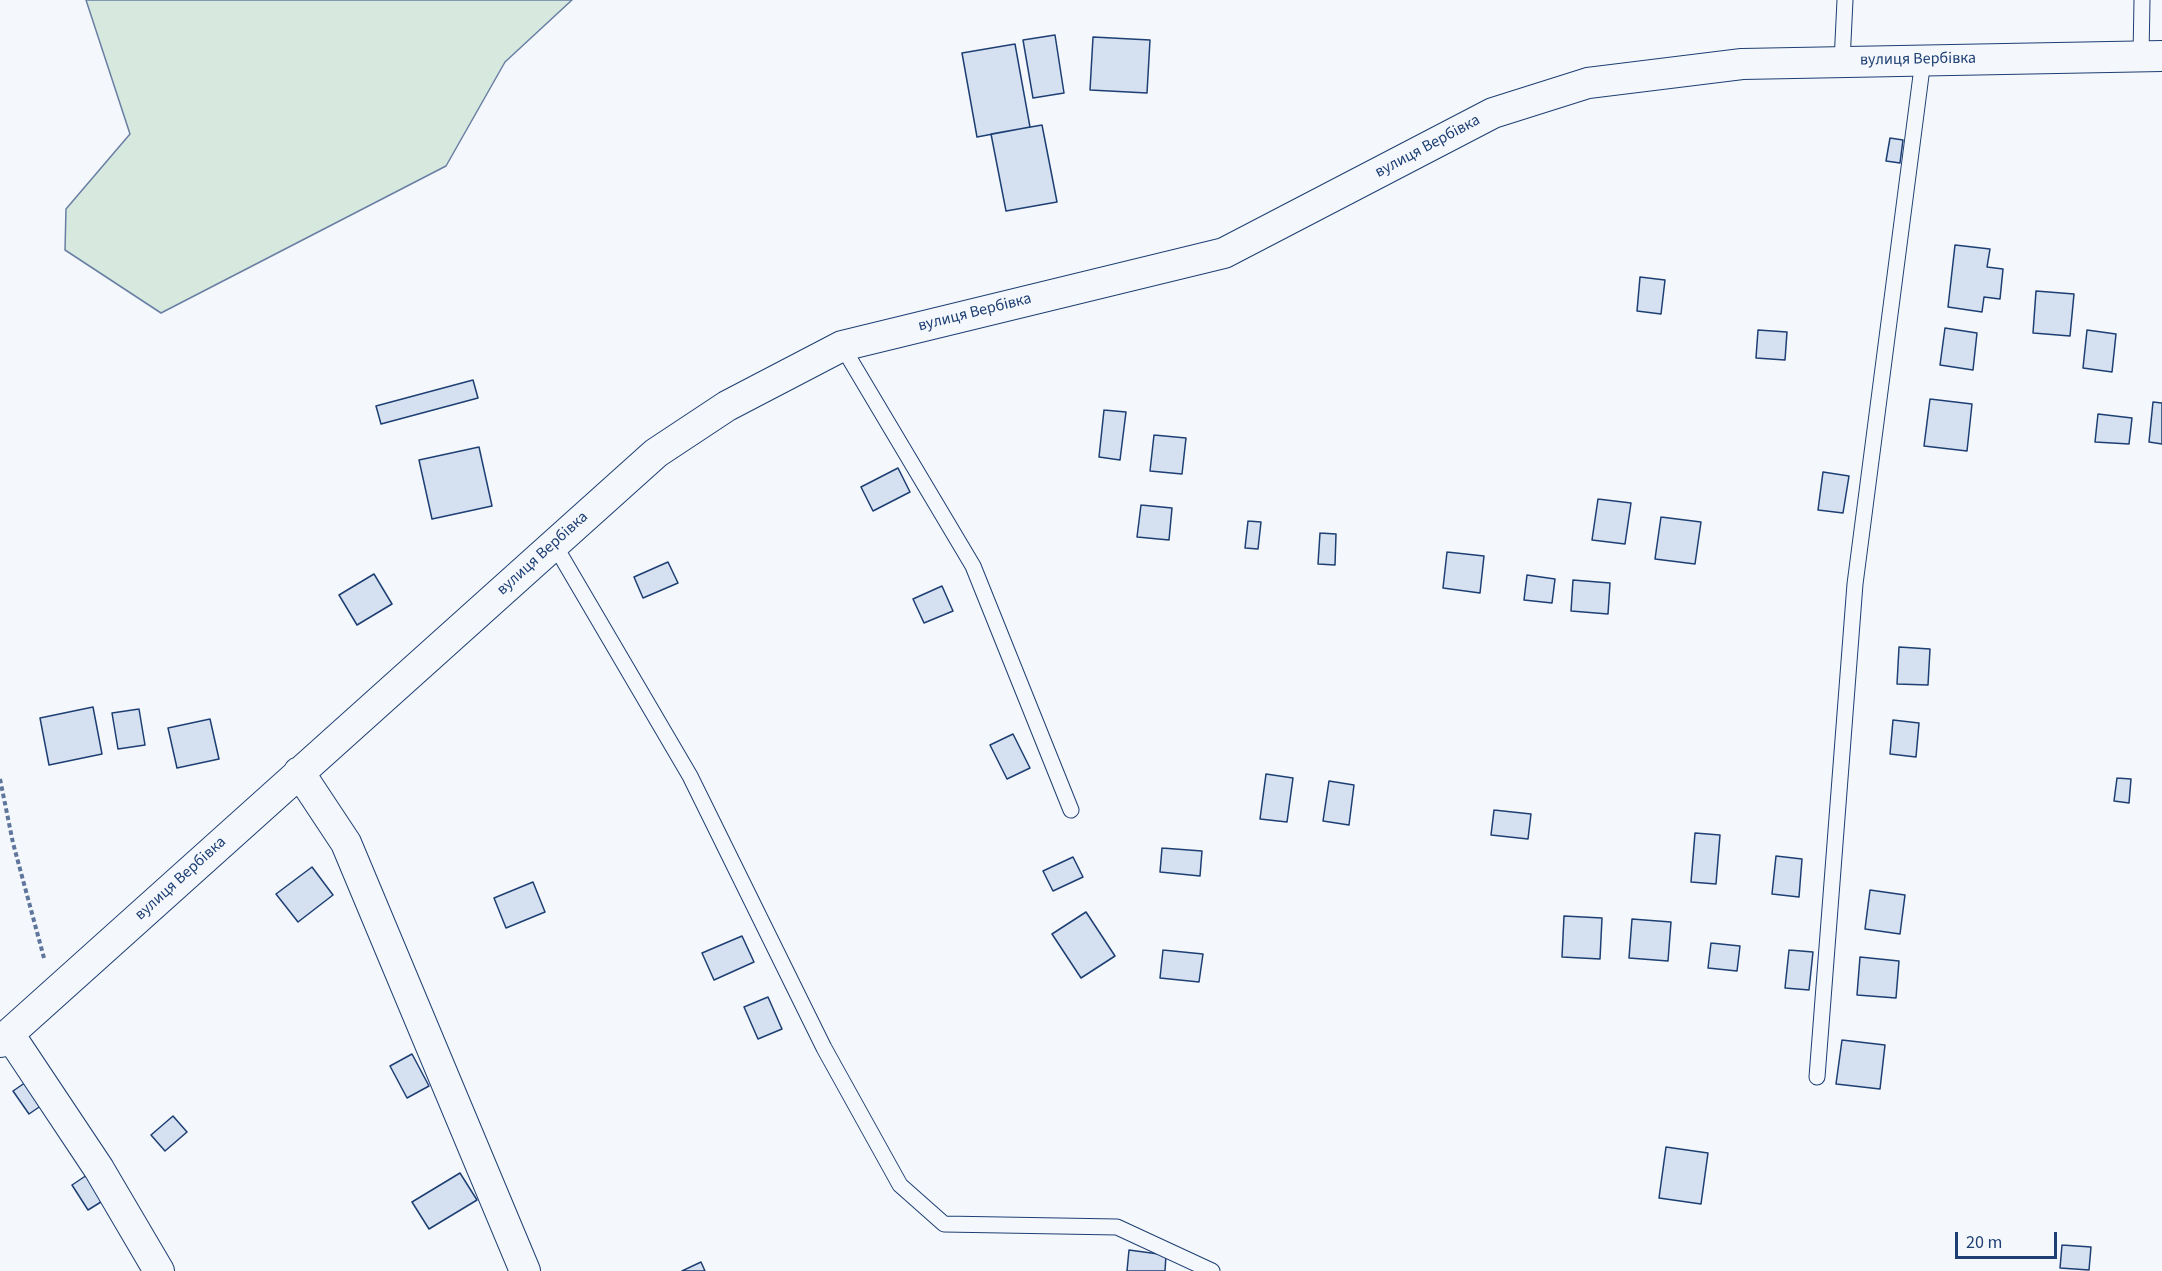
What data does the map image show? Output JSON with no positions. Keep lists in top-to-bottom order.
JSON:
{
  "streets": {
    "street": ["вулиця Вербівка"]
  },
  "scale_bar": "20 m"
}
